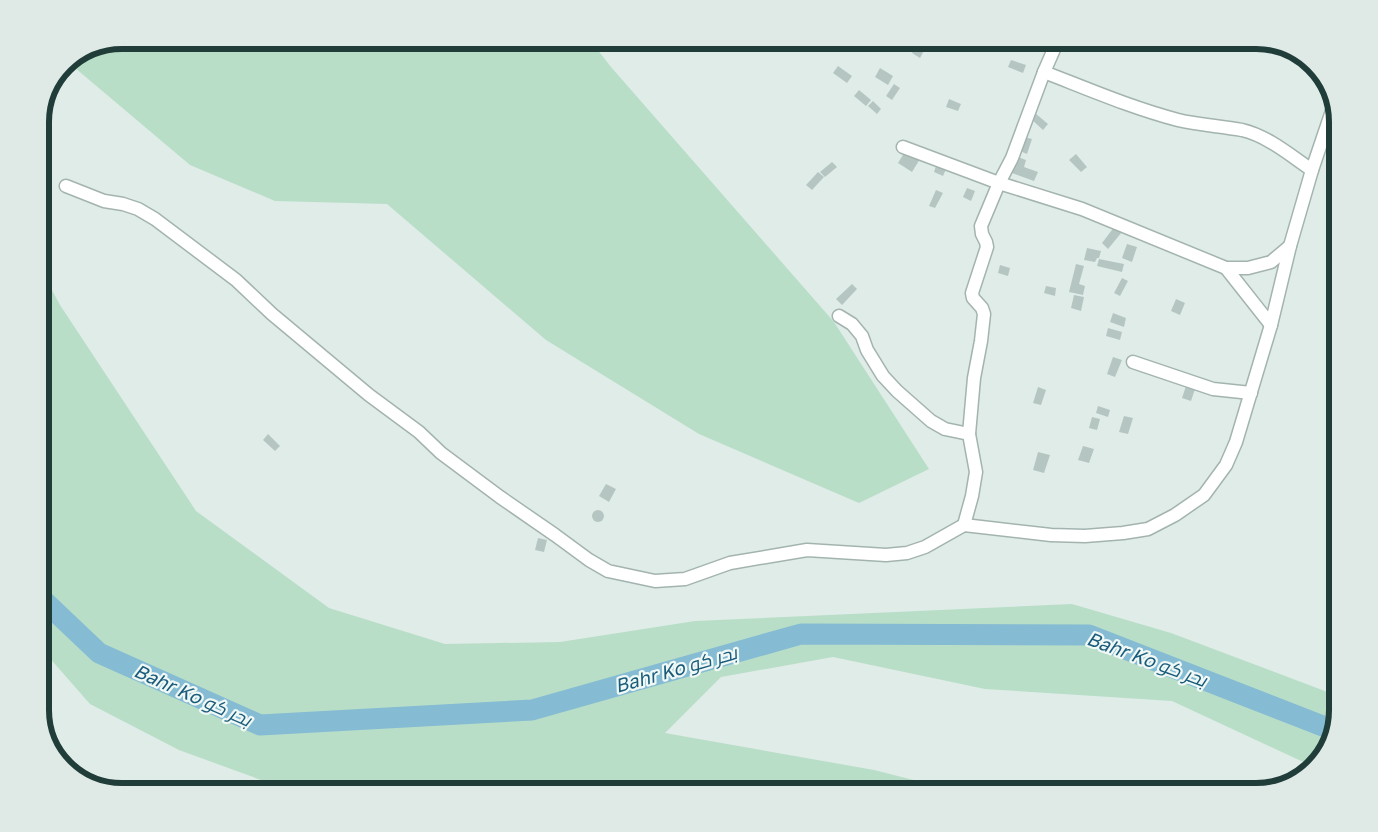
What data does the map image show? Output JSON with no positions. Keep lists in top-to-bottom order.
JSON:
{
  "water": ["Bahr Ko بحر كو"]
}
